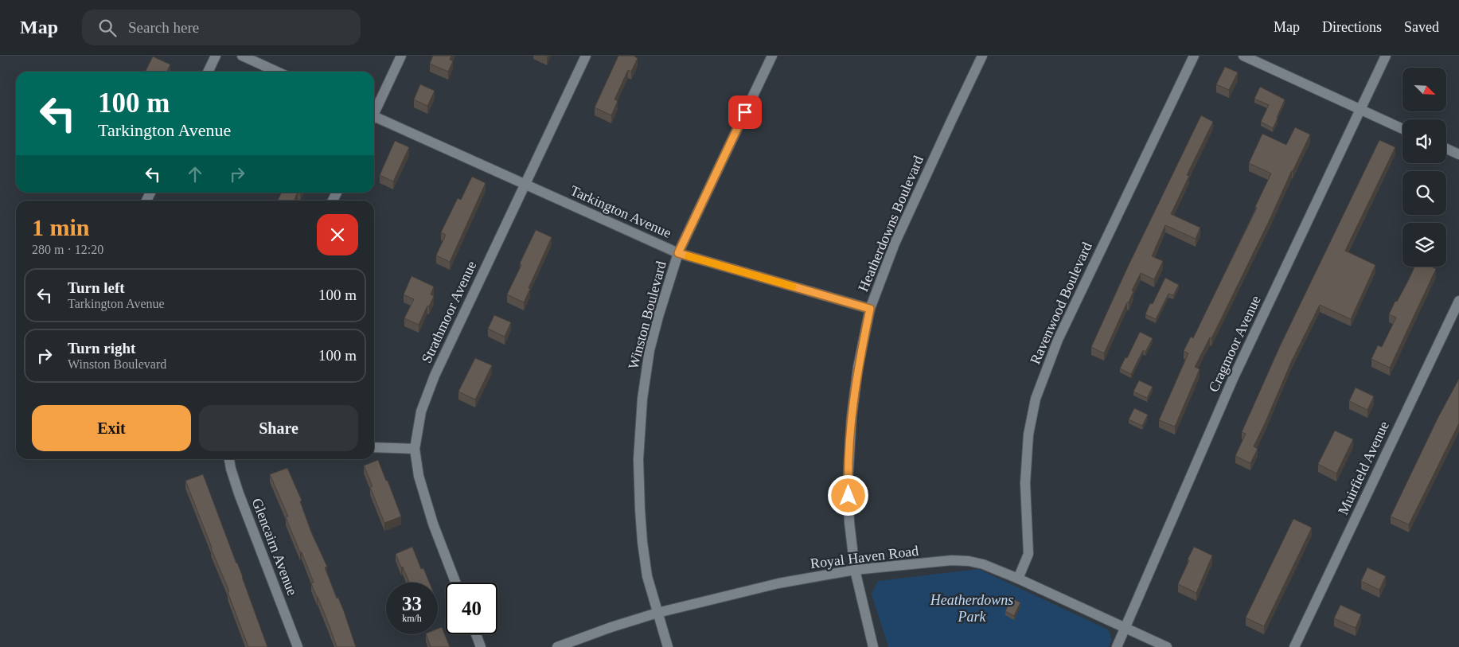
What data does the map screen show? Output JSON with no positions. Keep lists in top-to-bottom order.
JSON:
{
  "streets": {
    "street": [
      "Tarkington Avenue",
      "Heatherdowns Boulevard",
      "Ravenwood Boulevard",
      "Strathmoor Avenue",
      "Winston Boulevard",
      "Cragmoor Avenue",
      "Muirfield Avenue",
      "Glencairn Avenue",
      "Royal Haven Road"
    ]
  },
  "crossings": [
    ["Tarkington Avenue", "Heatherdowns Boulevard"],
    ["Tarkington Avenue", "Strathmoor Avenue"],
    ["Tarkington Avenue", "Winston Boulevard"],
    ["Heatherdowns Boulevard", "Royal Haven Road"],
    ["Ravenwood Boulevard", "Royal Haven Road"],
    ["Winston Boulevard", "Royal Haven Road"],
    ["Cragmoor Avenue", "Royal Haven Road"]
  ],
  "parks": ["Heatherdowns Park"],
  "north": "bottom right",
  "page": {
    "header": "Map",
    "search": "Search here",
    "nav": ["Map", "Directions", "Saved"],
    "turn": ["100 m", "Tarkington Avenue"],
    "heading": ["1 min", "280 m · 12:20"],
    "list": [
      {
        "name": "Turn left",
        "note": "Tarkington Avenue",
        "value": "100 m"
      },
      {
        "name": "Turn right",
        "note": "Winston Boulevard",
        "value": "100 m"
      }
    ],
    "buttons": ["Exit", "Share"],
    "speed": "33 km/h",
    "limit": "40"
  }
}
